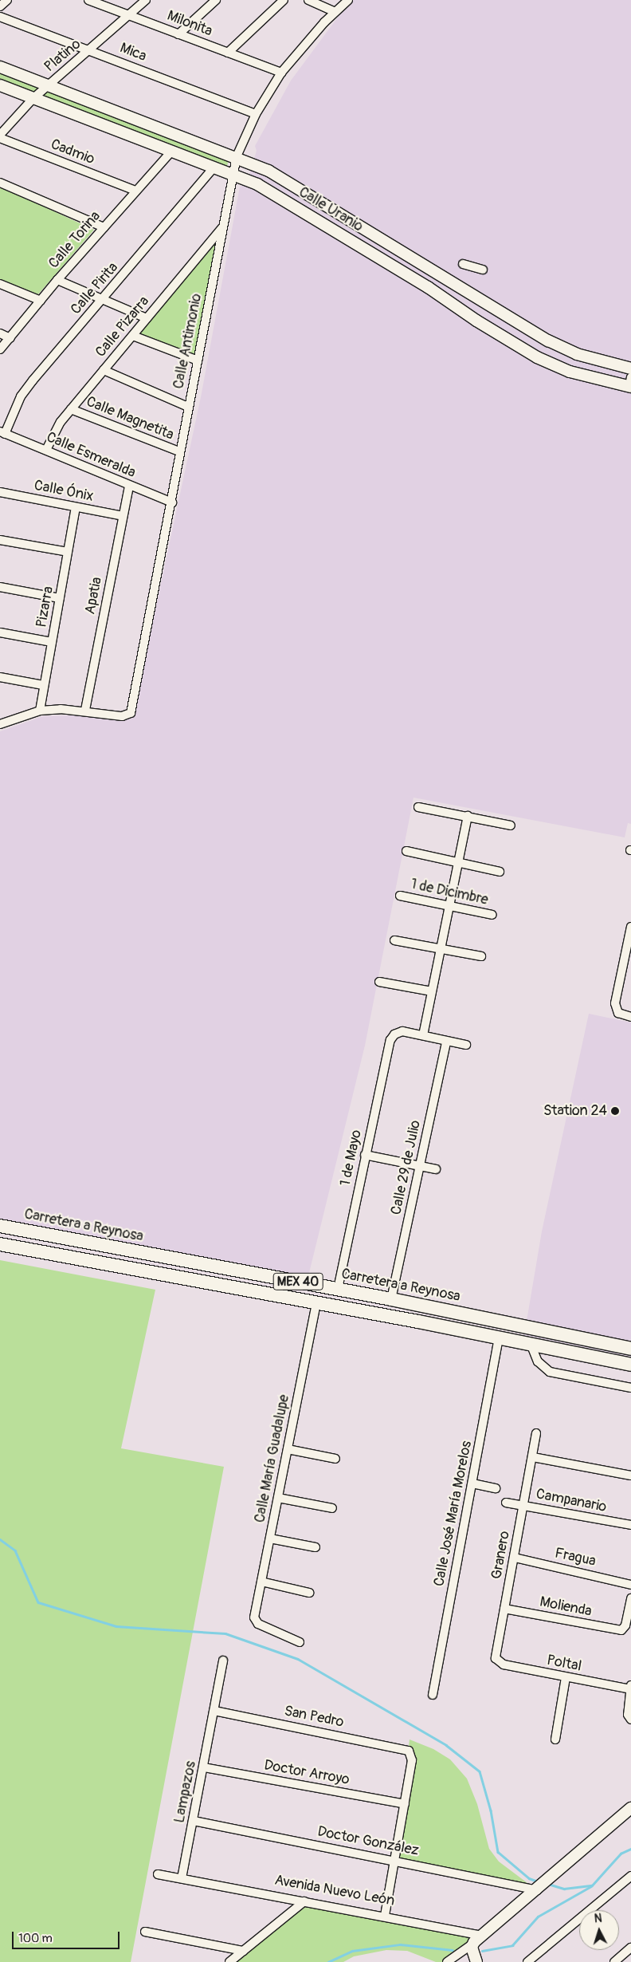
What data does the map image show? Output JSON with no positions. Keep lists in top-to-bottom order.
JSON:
{
  "streets": {
    "main road": ["Carretera a Reynosa", "MEX 40"],
    "street": [
      "Milonita",
      "Mica",
      "Platino",
      "Cadmio",
      "Calle Uranio",
      "Calle Torina",
      "Calle Pirita",
      "Calle Pizarra",
      "Calle Antimonio",
      "Calle Magnetita",
      "Calle Esmeralda",
      "Calle Ónix",
      "Apatia",
      "Pizarra",
      "1 de Dicimbre",
      "1 de Mayo",
      "Calle 29 de Julio",
      "Calle María Guadalupe",
      "Campanario",
      "Calle José María Morelos",
      "Granero",
      "Fragua",
      "Molienda",
      "Poltal",
      "San Pedro",
      "Doctor Arroyo",
      "Lampazos",
      "Doctor González",
      "Avenida Nuevo León"
    ]
  },
  "crossings": [
    ["Milonita", "Platino"],
    ["Milonita", "Calle Antimonio"],
    ["Mica", "Platino"],
    ["Mica", "Calle Antimonio"],
    ["Platino", "Calle Uranio"],
    ["Cadmio", "Calle Torina"],
    ["Calle Uranio", "Calle Torina"],
    ["Calle Uranio", "Calle Pirita"],
    ["Calle Uranio", "Calle Antimonio"],
    ["Calle Pirita", "Calle Esmeralda"],
    ["Calle Pizarra", "Calle Antimonio"],
    ["Calle Pizarra", "Calle Magnetita"],
    ["Calle Pizarra", "Calle Esmeralda"],
    ["Calle Antimonio", "Calle Magnetita"],
    ["Calle Antimonio", "Calle Esmeralda"],
    ["Calle Antimonio", "Apatia"],
    ["Calle Esmeralda", "Apatia"],
    ["Calle Ónix", "Apatia"],
    ["Calle Ónix", "Pizarra"],
    ["1 de Mayo", "Carretera a Reynosa"],
    ["Calle 29 de Julio", "Carretera a Reynosa"],
    ["MEX 40", "Calle María Guadalupe"],
    ["MEX 40", "Calle José María Morelos"],
    ["Campanario", "Granero"],
    ["Granero", "Fragua"],
    ["Granero", "Molienda"],
    ["Granero", "Poltal"],
    ["San Pedro", "Doctor Arroyo"],
    ["San Pedro", "Lampazos"],
    ["Doctor Arroyo", "Lampazos"],
    ["Lampazos", "Doctor González"],
    ["Lampazos", "Avenida Nuevo León"]
  ],
  "places": ["Station 24"],
  "scale_bar": "100 m",
  "north": "top"
}
